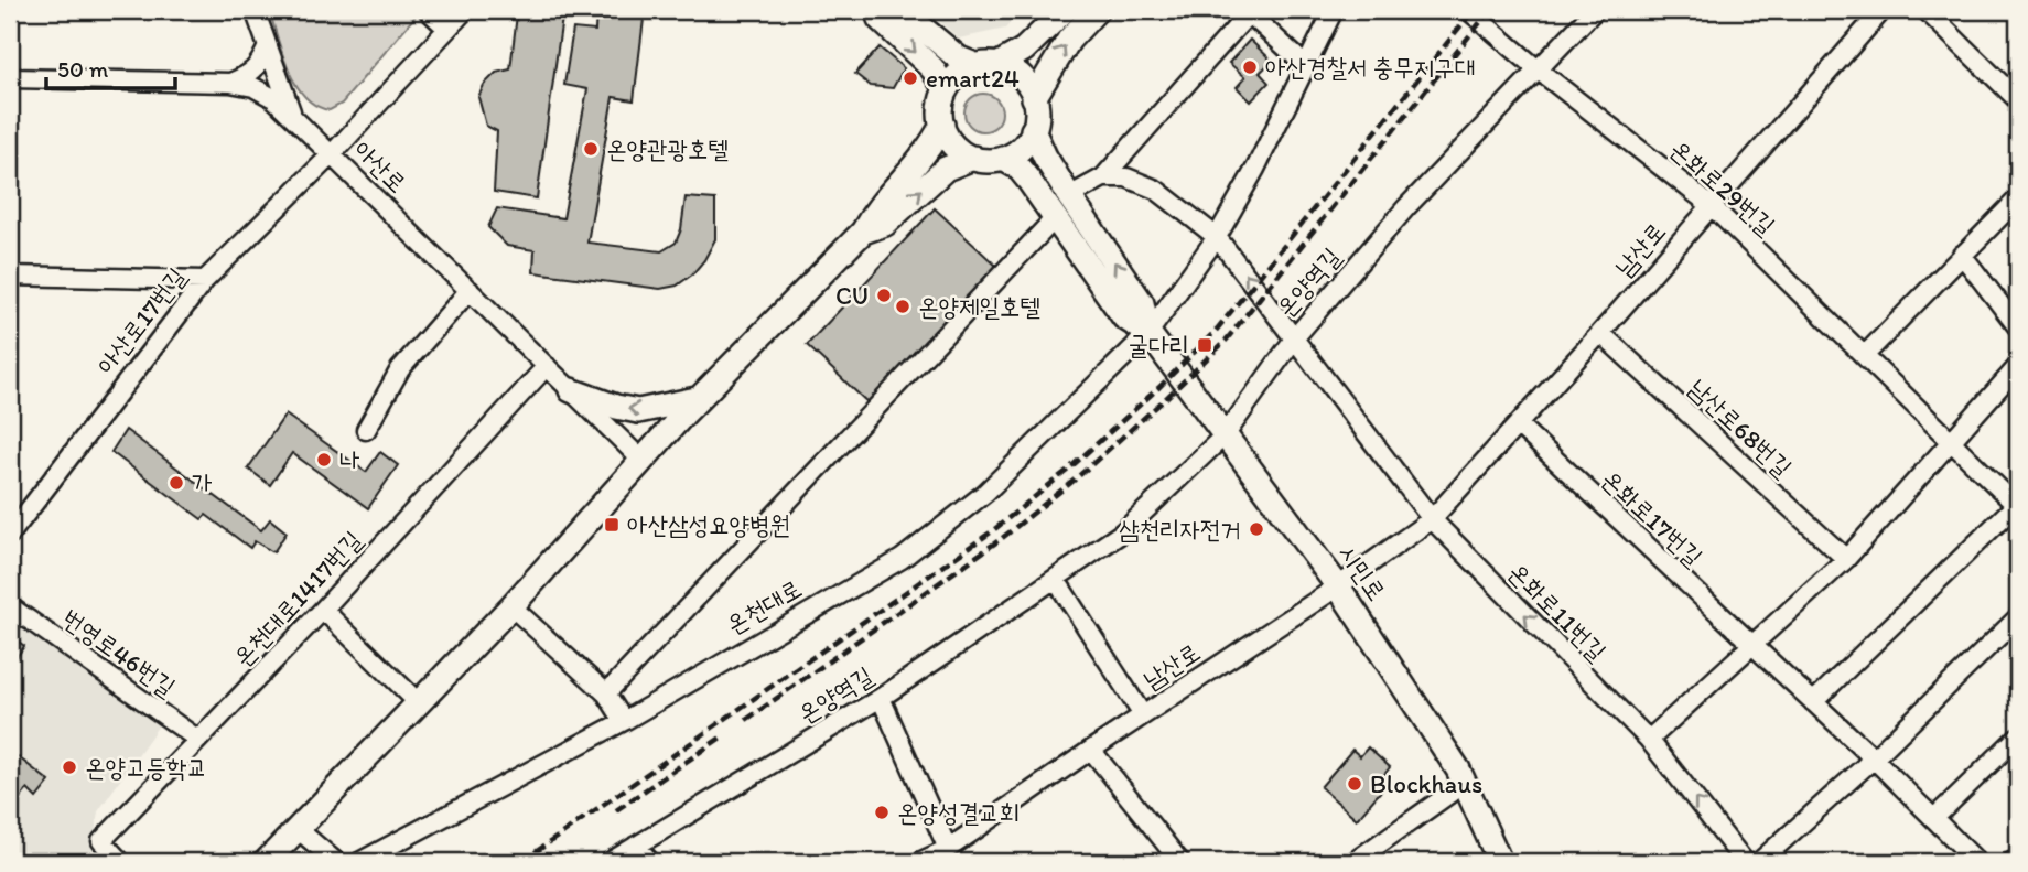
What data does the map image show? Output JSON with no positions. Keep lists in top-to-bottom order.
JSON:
{
  "streets": {
    "main road": ["시민로"],
    "street": [
      "아산로",
      "온화로29번길",
      "남산로",
      "온양역길",
      "아산로17번길",
      "남산로68번길",
      "온화로17번길",
      "온천대로1417번길",
      "온천대로",
      "온화로11번길",
      "번영로46번길"
    ]
  },
  "crossings": [
    ["아산로", "아산로17번길"],
    ["아산로", "온천대로1417번길"],
    ["온화로29번길", "남산로"],
    ["온화로29번길", "온양역길"],
    ["남산로", "남산로68번길"],
    ["남산로", "온화로17번길"],
    ["남산로", "시민로"],
    ["남산로", "온화로11번길"],
    ["온양역길", "시민로"],
    ["시민로", "온천대로"],
    ["온천대로1417번길", "번영로46번길"]
  ],
  "one_way": ["온화로11번길"],
  "places": {
    "other": [
      "아산경찰서 충무지구대",
      "emart24",
      "온양관광호텔",
      "CU",
      "온양제일호텔",
      "나",
      "가",
      "삼천리자전거",
      "온양고등학교",
      "Blockhaus",
      "온양성결교회"
    ],
    "transit": ["굴다리", "아산삼성요양병원"]
  },
  "scale_bar": "50 m"
}
